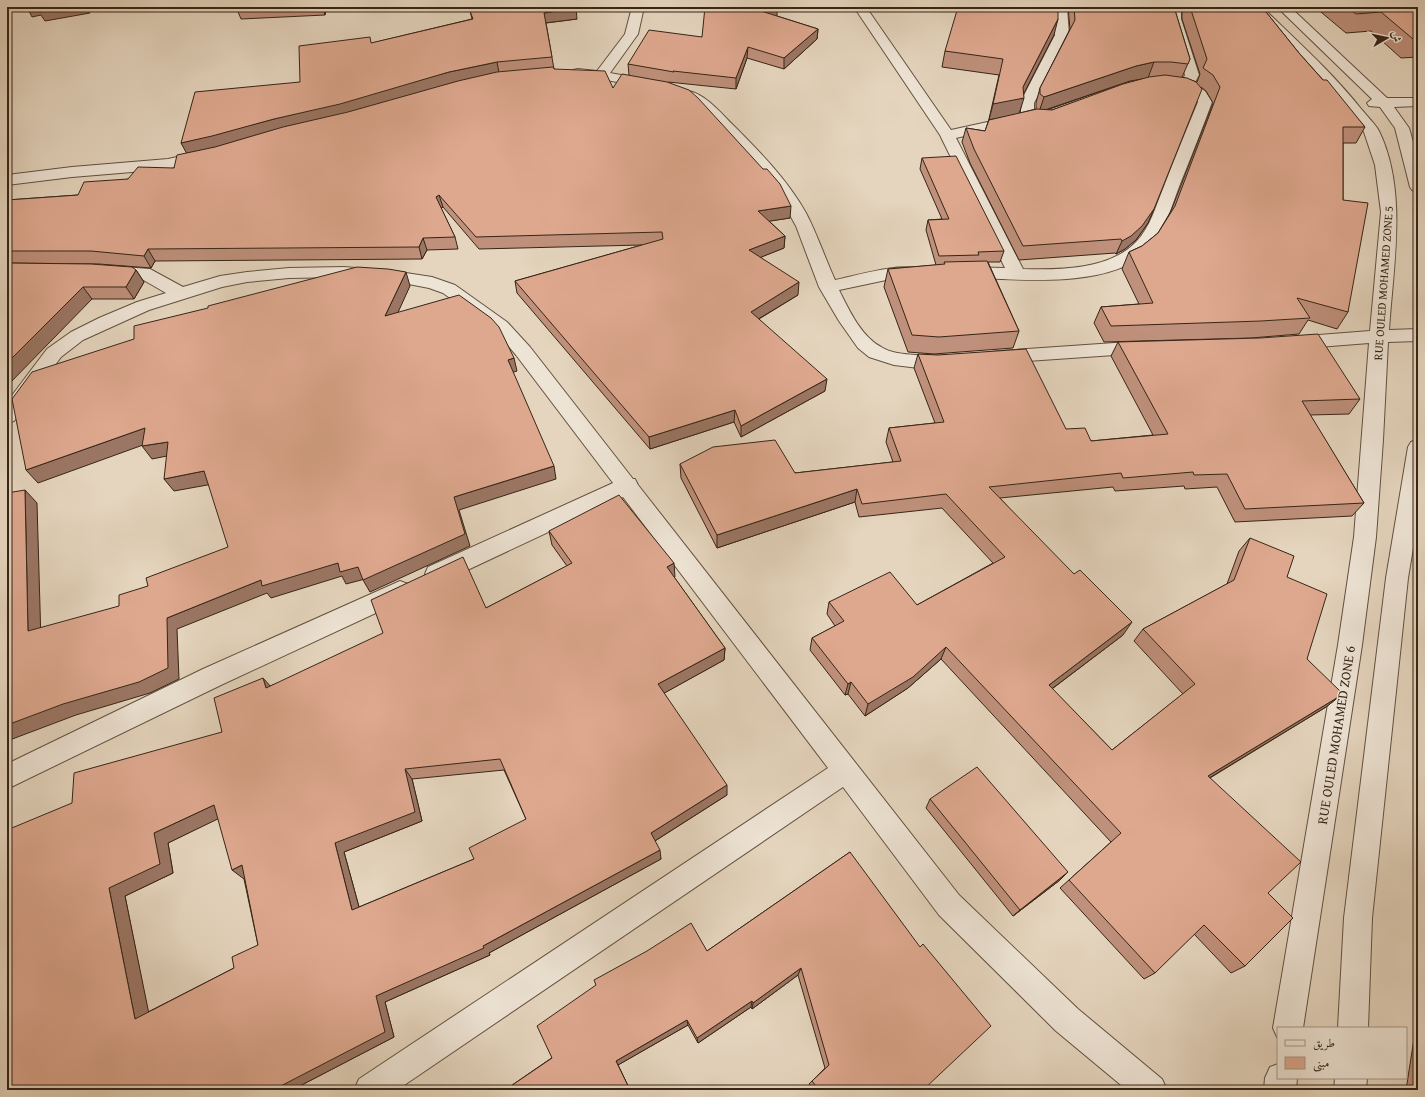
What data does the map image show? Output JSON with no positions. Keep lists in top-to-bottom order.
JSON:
{
  "streets": {
    "street": ["RUE OULED MOHAMED ZONE 5", "RUE OULED MOHAMED ZONE 6"]
  },
  "crossings": [
    ["RUE OULED MOHAMED ZONE 5", "RUE OULED MOHAMED ZONE 6"]
  ],
  "legend": ["طريق", "مبنى"],
  "north": "right"
}
